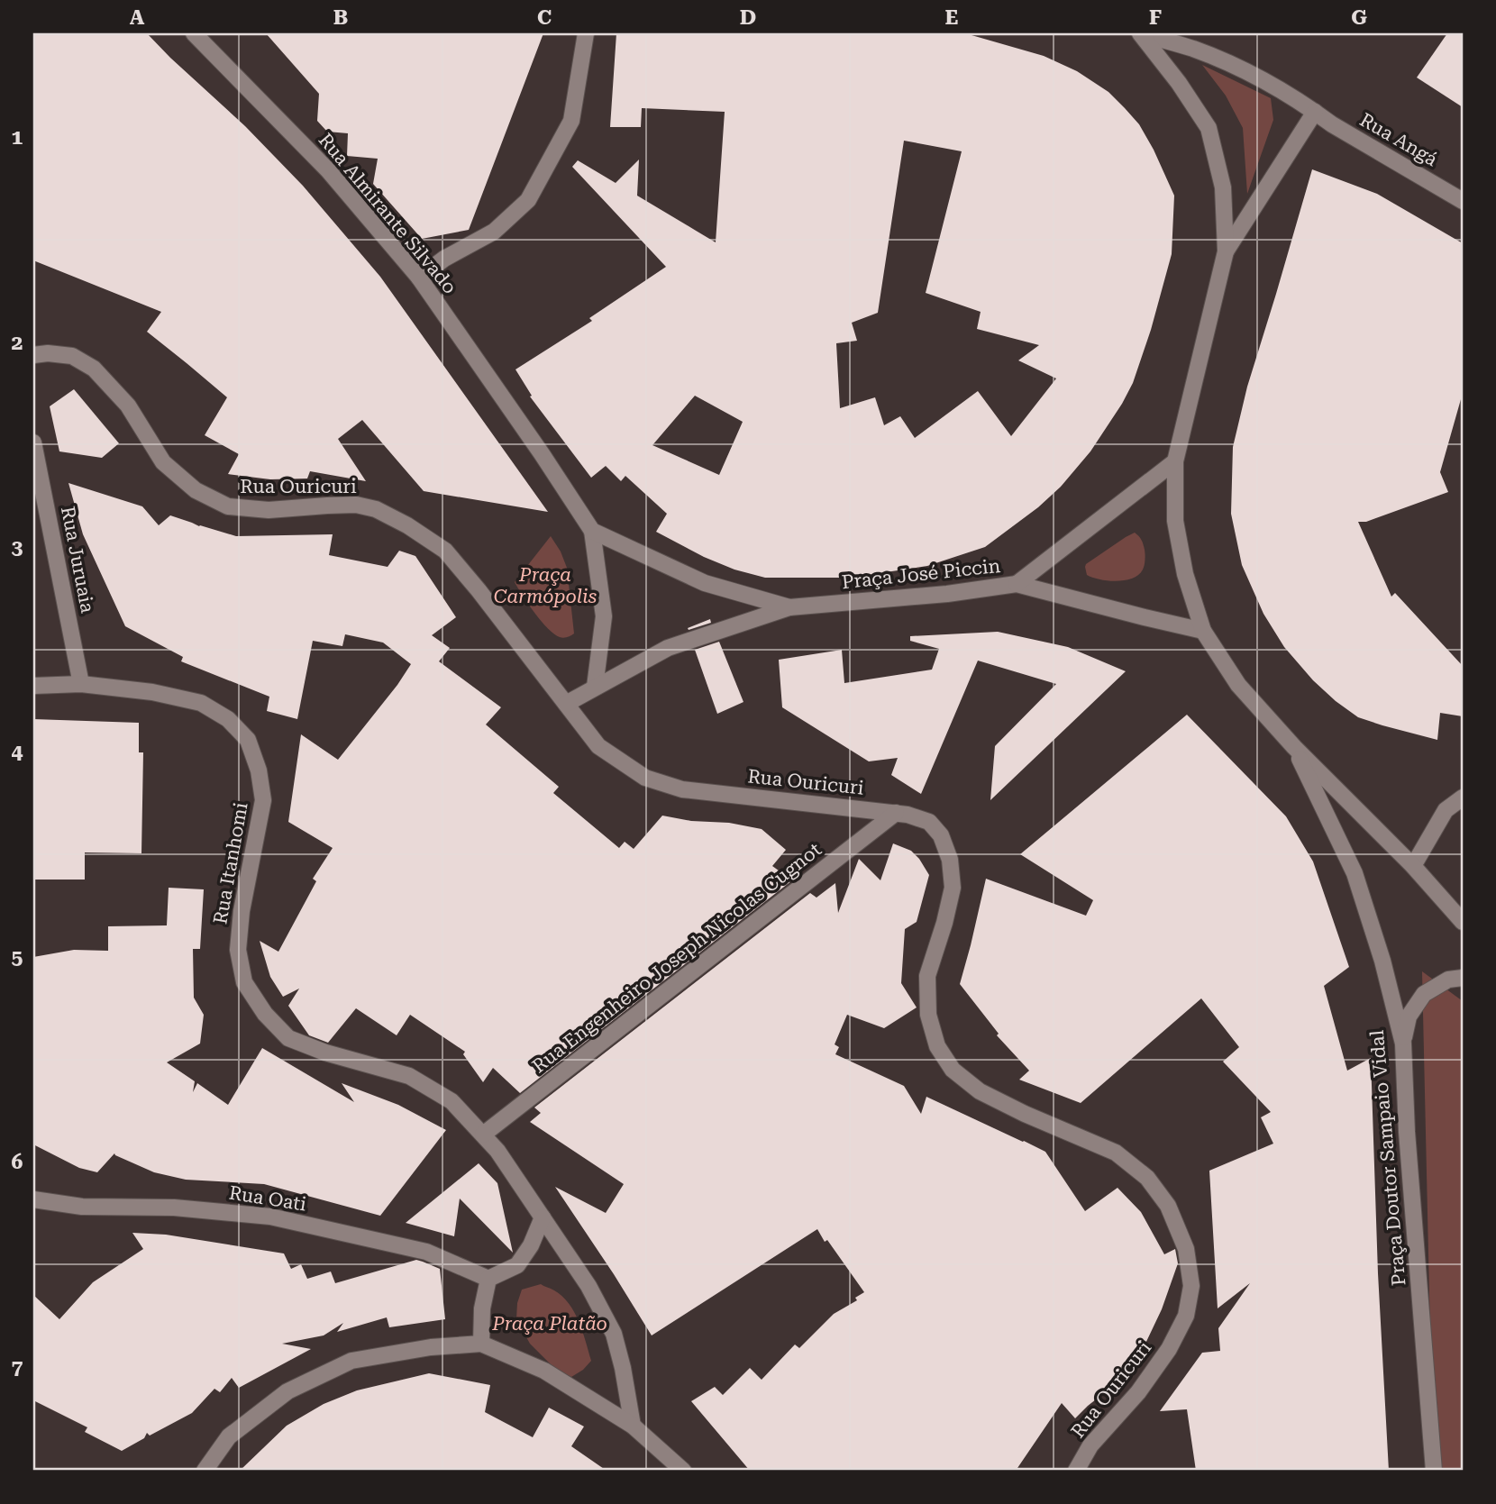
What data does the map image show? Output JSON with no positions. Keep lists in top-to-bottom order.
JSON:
{
  "streets": {
    "street": [
      "Rua Angá",
      "Rua Almirante Silvado",
      "Rua Ouricuri",
      "Rua Juruaia",
      "Praça José Piccin",
      "Rua Itanhomi",
      "Rua Engenheiro Joseph Nicolas Cugnot",
      "Praça Doutor Sampaio Vidal",
      "Rua Oati"
    ]
  },
  "crossings": [
    ["Rua Ouricuri", "Rua Engenheiro Joseph Nicolas Cugnot"],
    ["Rua Juruaia", "Rua Itanhomi"],
    ["Rua Itanhomi", "Rua Engenheiro Joseph Nicolas Cugnot"]
  ],
  "parks": ["Praça Carmópolis", "Praça Platão"],
  "grid": {
    "columns": [
      "A",
      "B",
      "C",
      "D",
      "E",
      "F",
      "G"
    ],
    "rows": [
      "1",
      "2",
      "3",
      "4",
      "5",
      "6",
      "7"
    ]
  }
}
